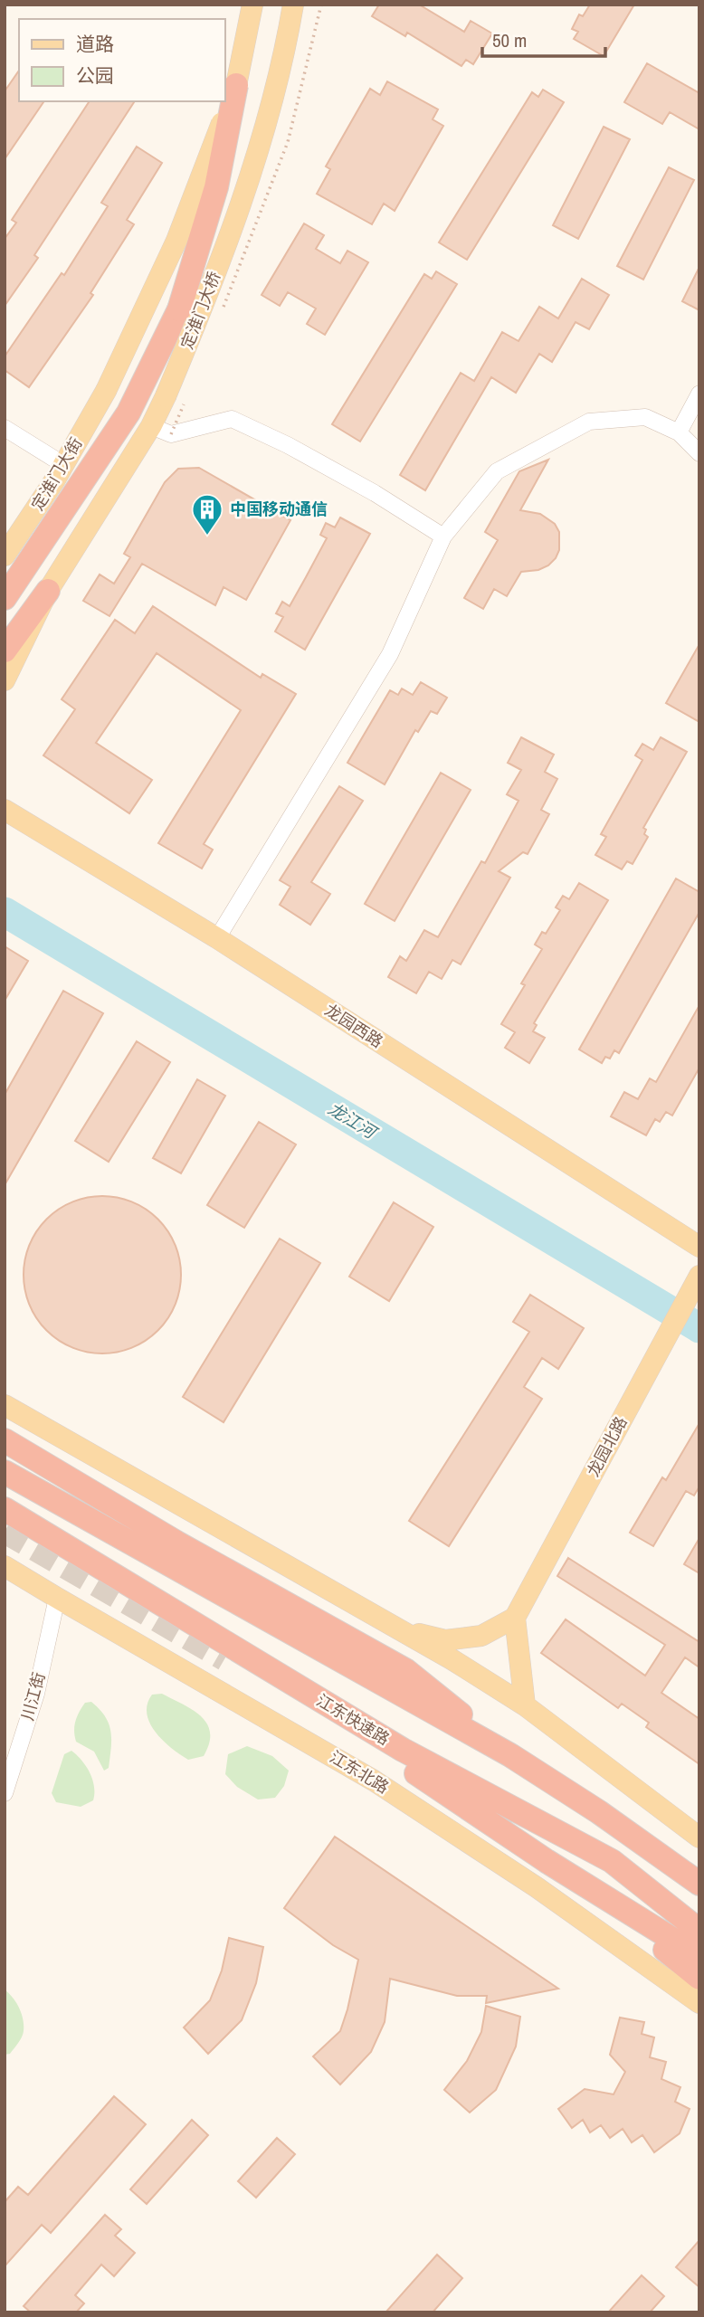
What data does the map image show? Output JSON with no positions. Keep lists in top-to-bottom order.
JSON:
{
  "streets": {
    "highway": ["江东快速路"],
    "main road": [
      "定淮门大桥",
      "定淮门大街",
      "龙园西路",
      "龙园北路",
      "江东北路"
    ],
    "street": ["川江街"]
  },
  "crossings": [
    ["川江街", "江东北路"]
  ],
  "water": ["龙江河"],
  "places": {
    "building": ["中国移动通信"]
  },
  "legend": ["道路", "公园"],
  "scale_bar": "50 m"
}
